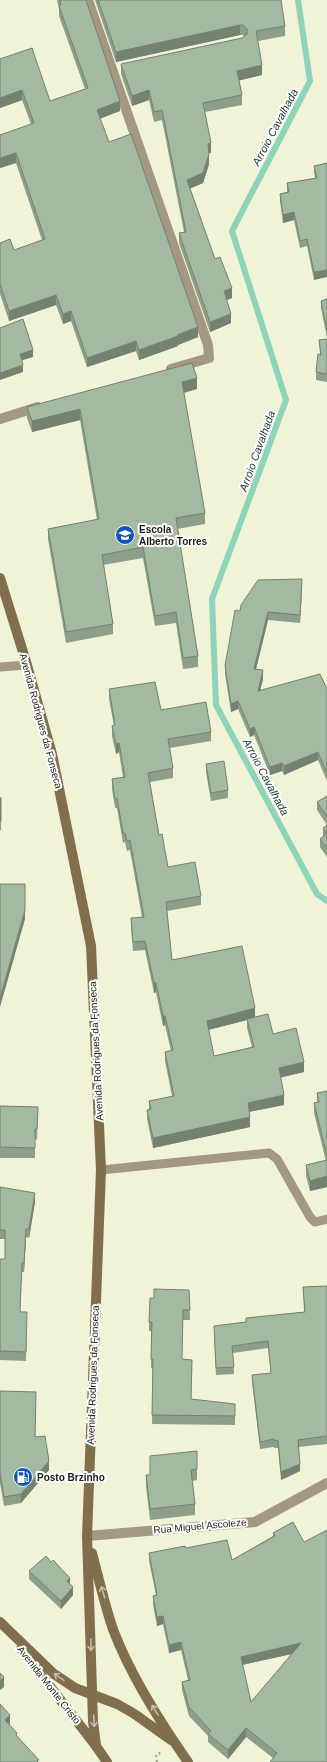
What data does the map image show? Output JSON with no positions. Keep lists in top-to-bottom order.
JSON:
{
  "streets": {
    "main road": ["Avenida Rodrigues da Fonseca", "Avenida Monte Cristo"],
    "street": ["Rua Miguel Ascoleze"]
  },
  "crossings": [
    ["Avenida Rodrigues da Fonseca", "Rua Miguel Ascoleze"],
    ["Avenida Rodrigues da Fonseca", "Avenida Monte Cristo"]
  ],
  "water": ["Arroio Cavalhada"],
  "places": {
    "school or university": ["Escola Alberto Torres"],
    "fuel station": ["Posto Brzinho"]
  }
}
